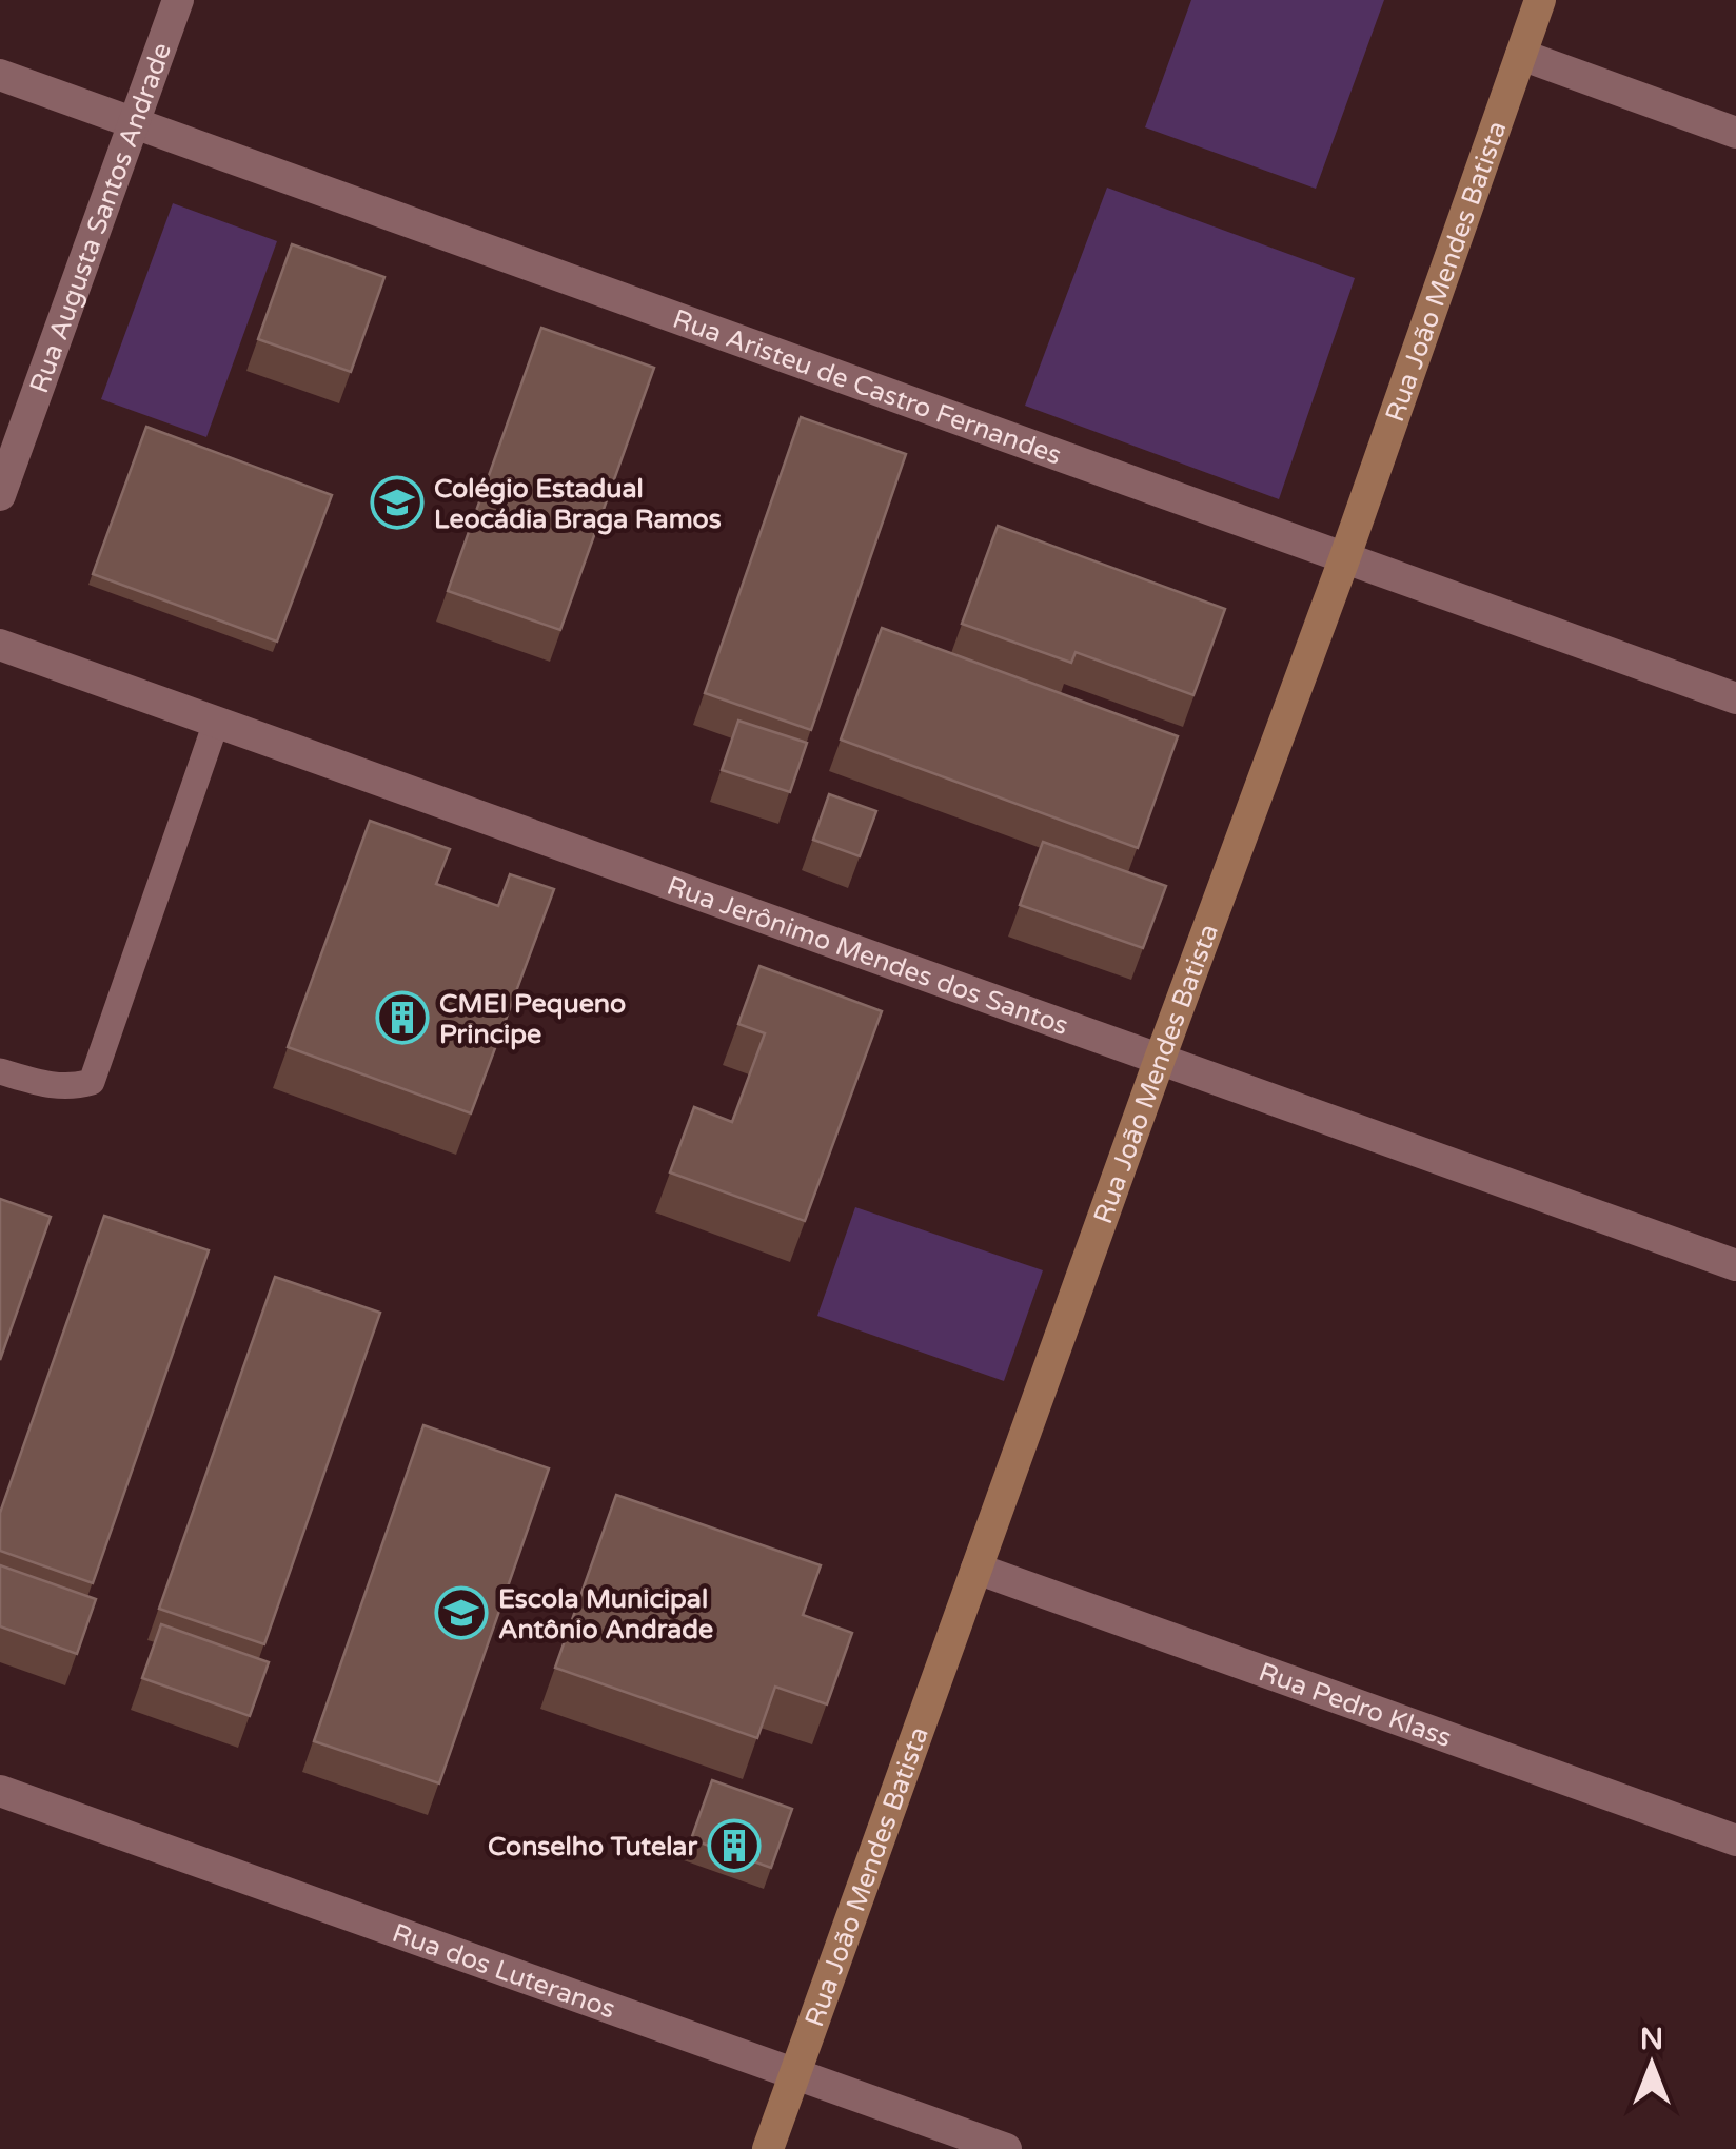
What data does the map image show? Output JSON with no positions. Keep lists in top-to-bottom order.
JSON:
{
  "streets": {
    "street": [
      "Rua Augusta Santos Andrade",
      "Rua João Mendes Batista",
      "Rua Aristeu de Castro Fernandes",
      "Rua Jerônimo Mendes dos Santos",
      "Rua Pedro Klass",
      "Rua dos Luteranos"
    ]
  },
  "crossings": [
    ["Rua Augusta Santos Andrade", "Rua Aristeu de Castro Fernandes"],
    ["Rua João Mendes Batista", "Rua Aristeu de Castro Fernandes"],
    ["Rua João Mendes Batista", "Rua Jerônimo Mendes dos Santos"],
    ["Rua João Mendes Batista", "Rua Pedro Klass"],
    ["Rua João Mendes Batista", "Rua dos Luteranos"]
  ],
  "places": {
    "school or university": ["Colégio Estadual Leocádia Braga Ramos", "Escola Municipal Antônio Andrade"],
    "building": ["CMEI Pequeno Principe", "Conselho Tutelar"]
  },
  "north": "top"
}
